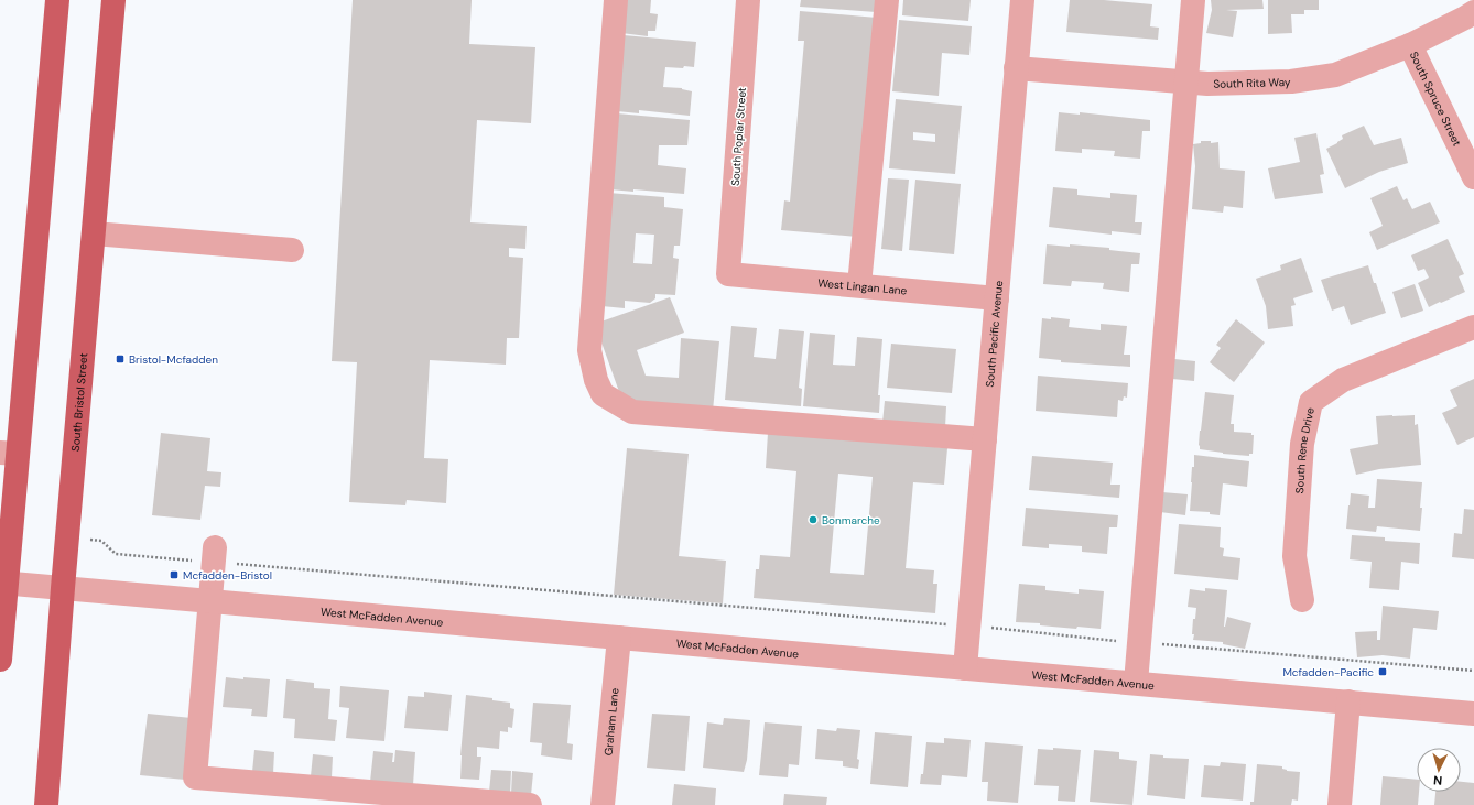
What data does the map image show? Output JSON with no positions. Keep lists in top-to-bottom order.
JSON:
{
  "streets": {
    "main road": ["South Bristol Street"],
    "street": [
      "South Rita Way",
      "South Spruce Street",
      "South Poplar Street",
      "West Lingan Lane",
      "South Pacific Avenue",
      "South Rene Drive",
      "West McFadden Avenue",
      "Graham Lane"
    ]
  },
  "crossings": [
    ["South Rita Way", "South Spruce Street"],
    ["South Rita Way", "South Pacific Avenue"],
    ["South Poplar Street", "West Lingan Lane"],
    ["West Lingan Lane", "South Pacific Avenue"],
    ["South Pacific Avenue", "West McFadden Avenue"],
    ["South Bristol Street", "West McFadden Avenue"],
    ["West McFadden Avenue", "Graham Lane"]
  ],
  "places": {
    "transit": ["Bristol-Mcfadden", "Mcfadden-Bristol", "Mcfadden-Pacific"],
    "other": ["Bonmarche"]
  },
  "north": "bottom"
}
